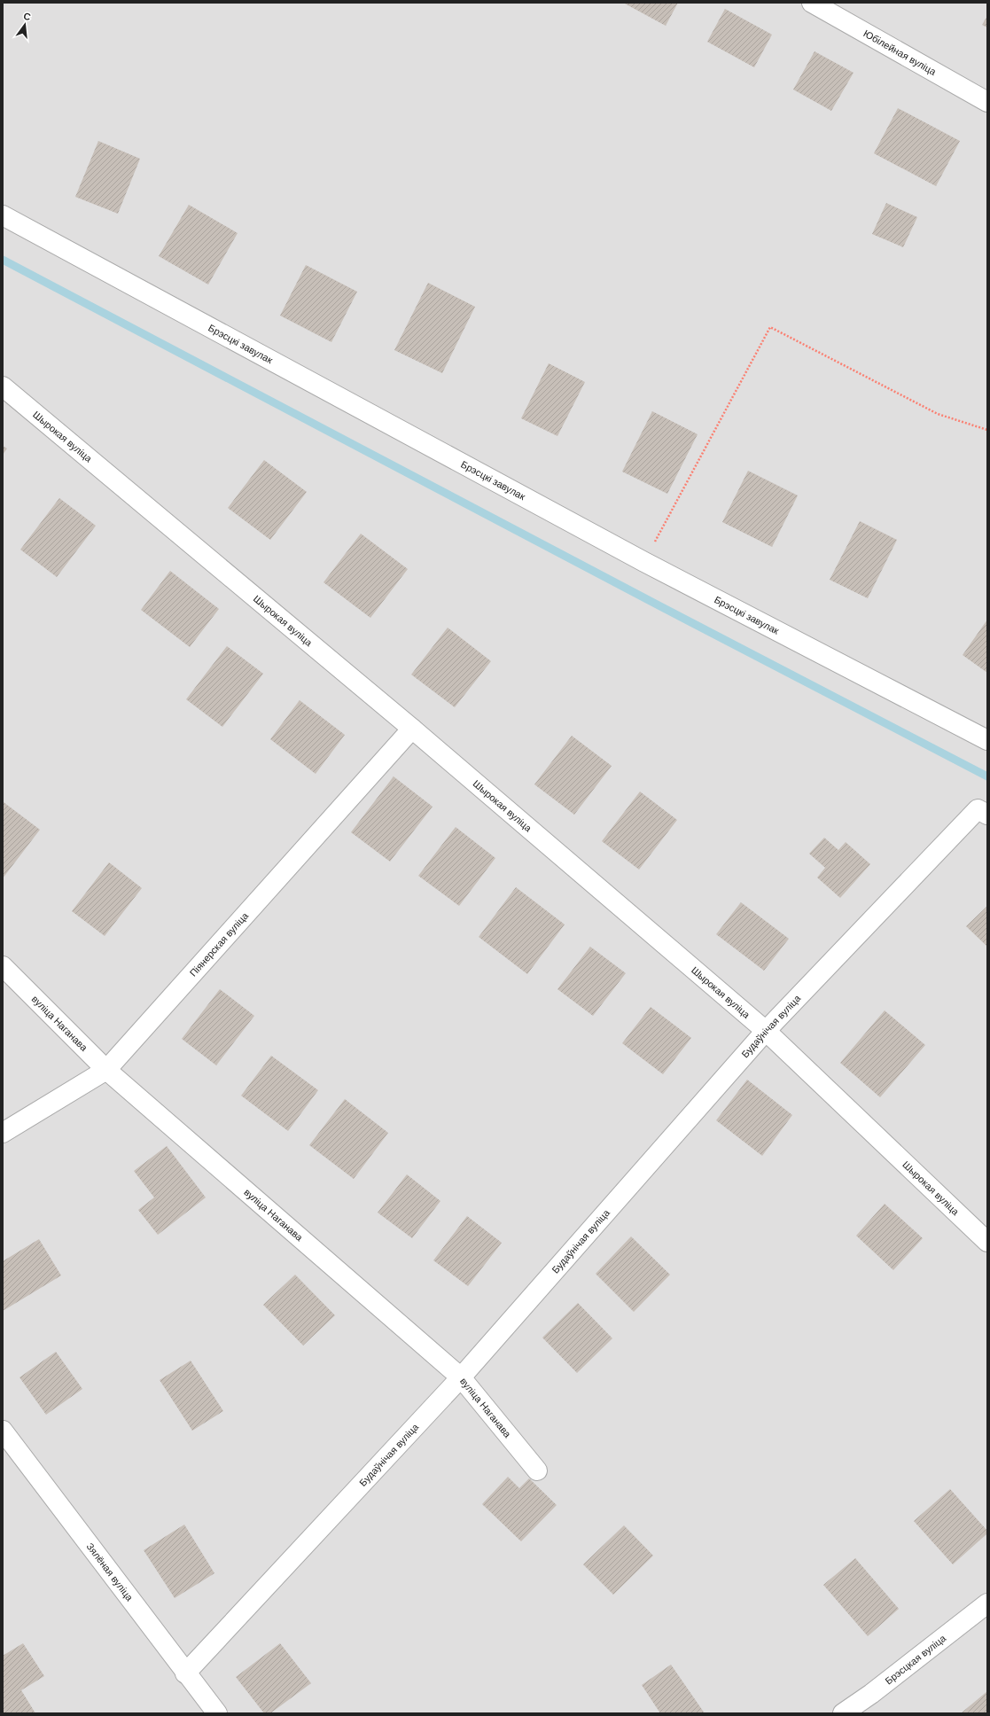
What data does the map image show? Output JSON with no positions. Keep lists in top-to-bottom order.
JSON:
{
  "streets": {
    "street": [
      "Юбілейная вуліца",
      "Брэсцкі завулак",
      "Шырокая вуліца",
      "Піянерская вуліца",
      "вуліца Наганава",
      "Будаўнічая вуліца",
      "Зялёная вуліца",
      "Брэсцкая вуліца"
    ]
  },
  "crossings": [
    ["Шырокая вуліца", "Піянерская вуліца"],
    ["Шырокая вуліца", "Будаўнічая вуліца"],
    ["Піянерская вуліца", "вуліца Наганава"],
    ["вуліца Наганава", "Будаўнічая вуліца"],
    ["Будаўнічая вуліца", "Зялёная вуліца"]
  ],
  "north": "top"
}
